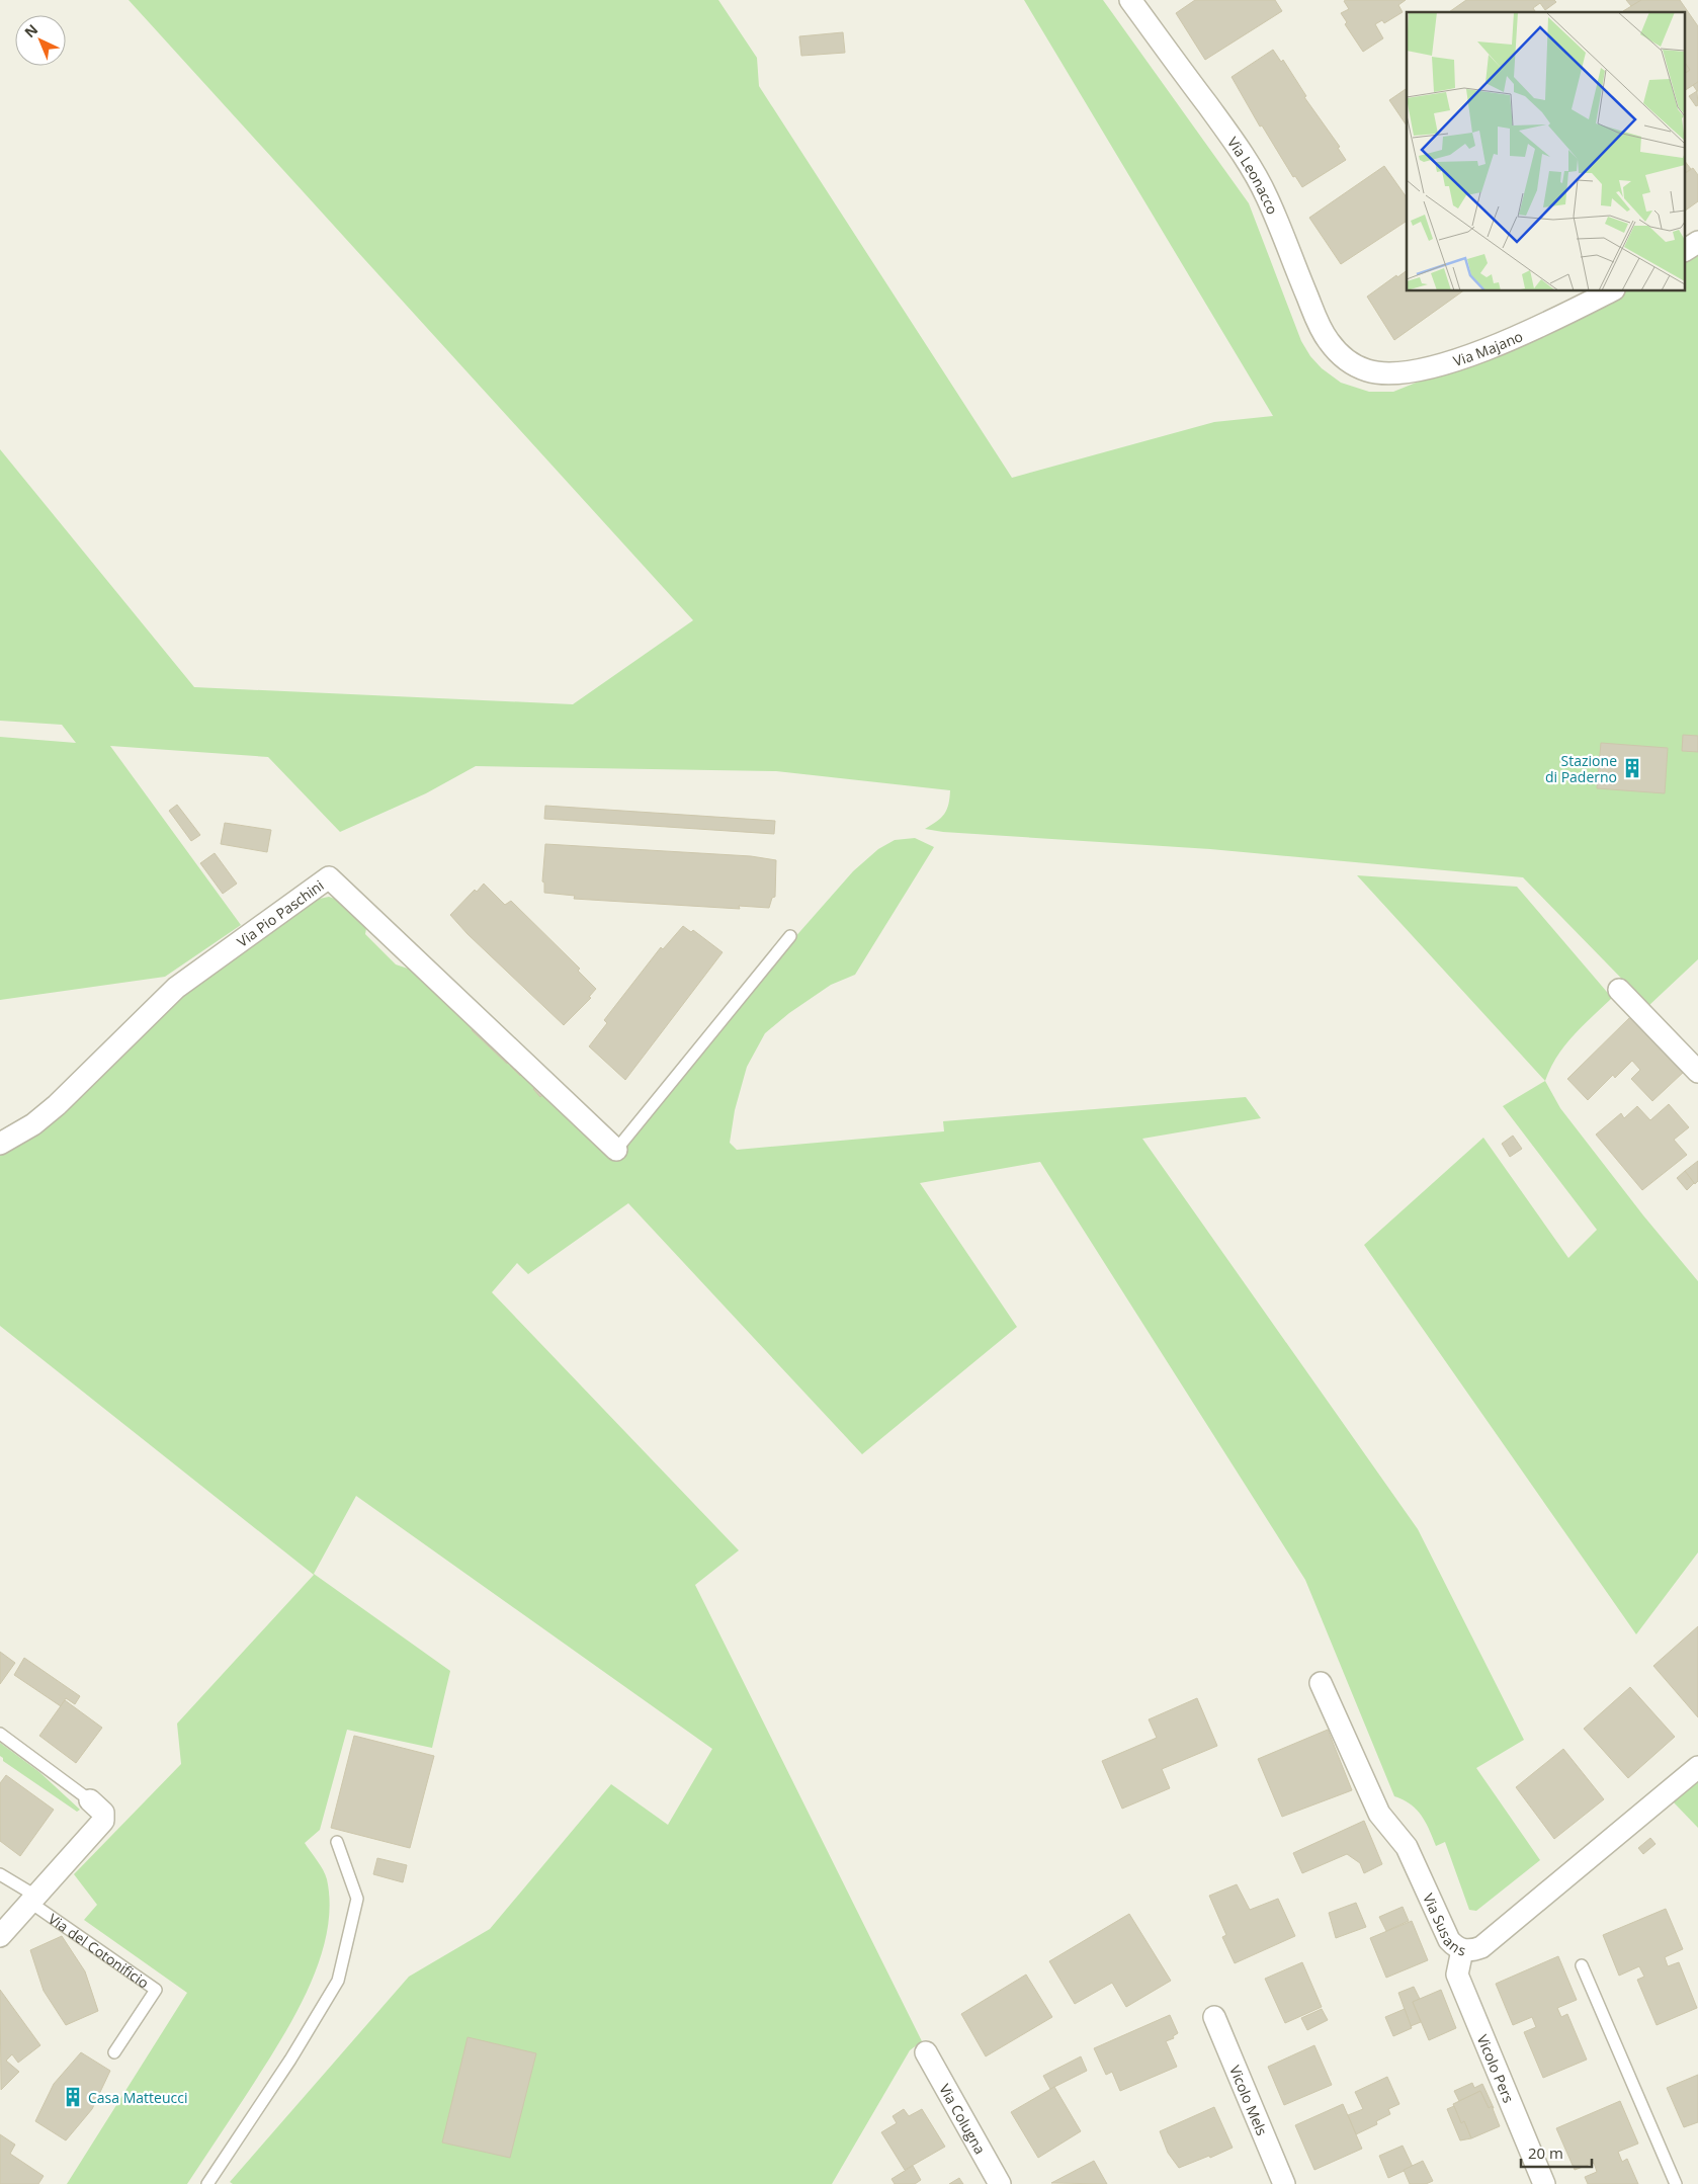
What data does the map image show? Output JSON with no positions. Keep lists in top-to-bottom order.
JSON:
{
  "streets": {
    "street": [
      "Via Leonacco",
      "Via Majano",
      "Via Pio Paschini",
      "Via Susans",
      "Vicolo Pers",
      "Vicolo Mels",
      "Via Colugna"
    ],
    "lane": ["Via del Cotonificio"]
  },
  "crossings": [
    ["Via Leonacco", "Via Majano"],
    ["Via Susans", "Vicolo Pers"]
  ],
  "places": {
    "building": ["Stazione di Paderno", "Casa Matteucci"]
  },
  "scale_bar": "20 m",
  "north": "top left"
}
